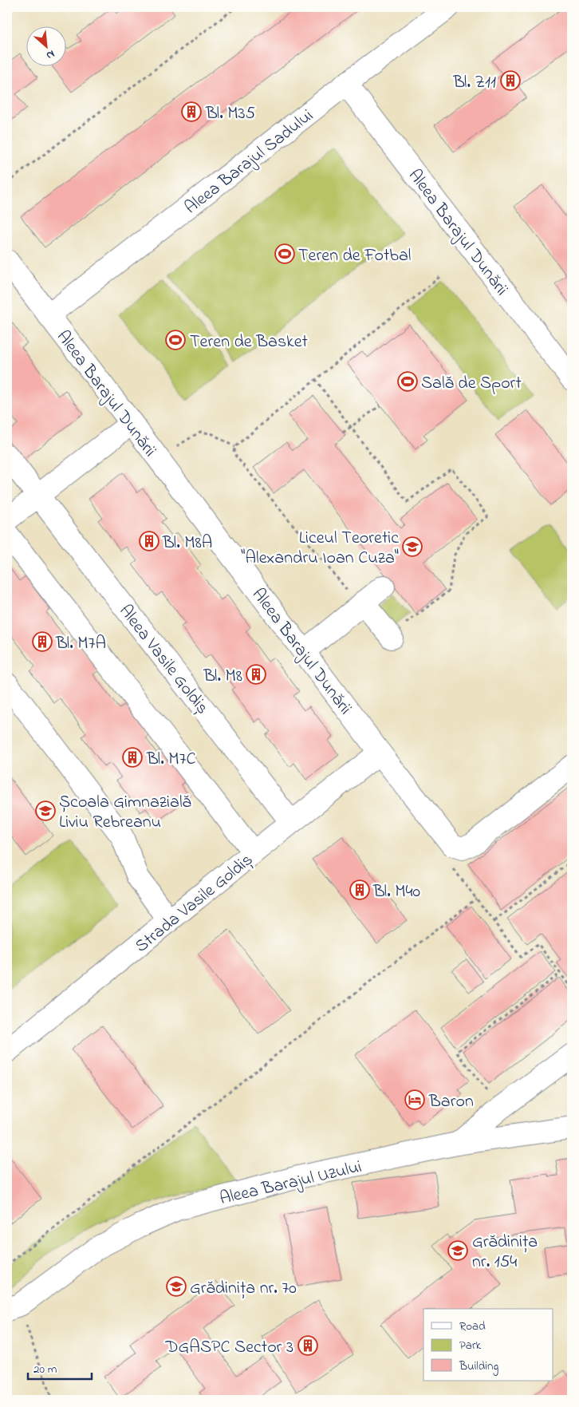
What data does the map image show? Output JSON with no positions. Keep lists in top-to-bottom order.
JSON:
{
  "streets": {
    "street": [
      "Aleea Barajul Sadului",
      "Aleea Barajul Dunării",
      "Aleea Vasile Goldiș",
      "Strada Vasile Goldiș",
      "Aleea Barajul Uzului"
    ]
  },
  "crossings": [
    ["Aleea Barajul Sadului", "Aleea Barajul Dunării"],
    ["Aleea Barajul Dunării", "Strada Vasile Goldiș"],
    ["Aleea Vasile Goldiș", "Strada Vasile Goldiș"]
  ],
  "places": {
    "building": [
      "Bl. Z11",
      "Bl. M35",
      "Bl. M8A",
      "Bl. M7A",
      "Bl. M8",
      "Bl. M7C",
      "Bl. M40",
      "DGASPC Sector 3"
    ],
    "sports": ["Teren de Fotbal", "Teren de Basket", "Sală de Sport"],
    "school or university": [
      "Liceul Teoretic \"Alexandru Ioan Cuza\"",
      "Școala Gimnazială Liviu Rebreanu",
      "Grădinița nr. 154",
      "Grădinița nr. 70"
    ],
    "hotel": ["Baron"]
  },
  "legend": ["Road", "Park", "Building"],
  "scale_bar": "20 m",
  "north": "bottom right"
}
